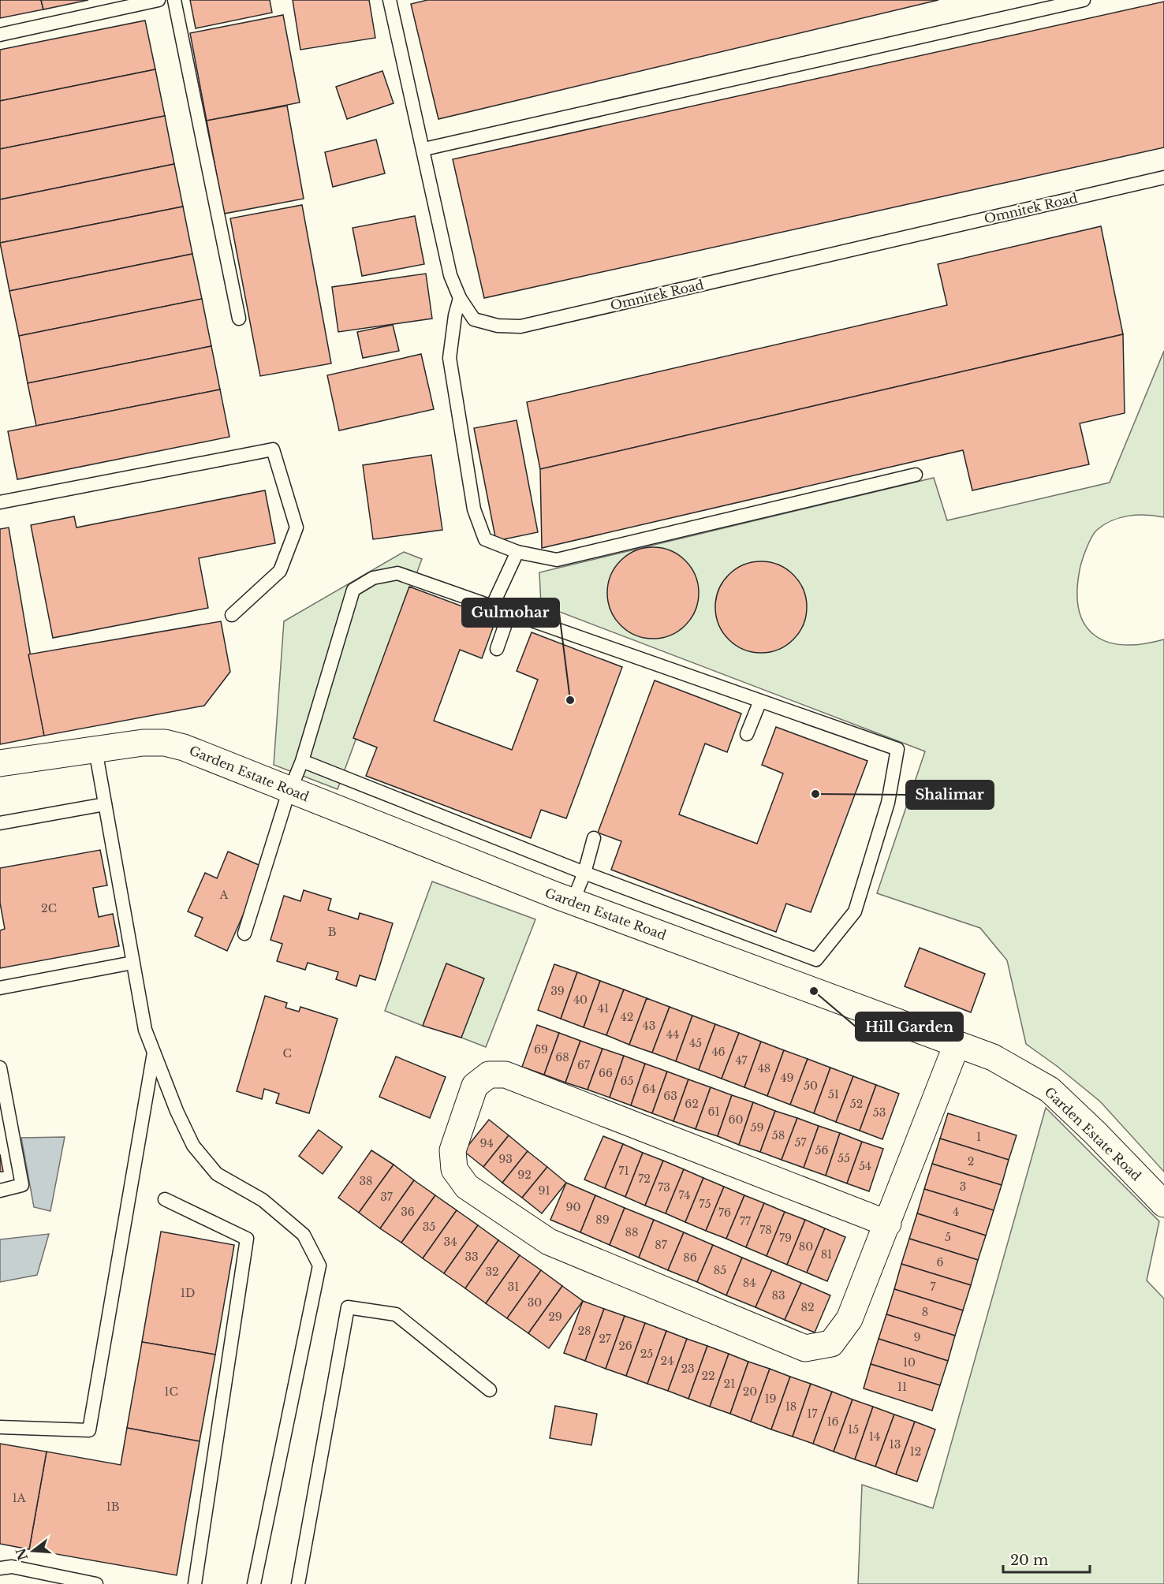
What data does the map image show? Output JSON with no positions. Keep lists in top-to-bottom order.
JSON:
{
  "streets": {
    "street": ["Garden Estate Road"],
    "lane": ["Omnitek Road"]
  },
  "places": ["Gulmohar", "Shalimar", "Hill Garden"],
  "house_numbers": [
    "A",
    "2C",
    "B",
    "39",
    "40",
    "41",
    "42",
    "43",
    "44",
    "45",
    "69",
    "46",
    "C",
    "68",
    "47",
    "67",
    "48",
    "66",
    "49",
    "65",
    "50",
    "64",
    "51",
    "63",
    "62",
    "52",
    "61",
    "53",
    "60",
    "59",
    "58",
    "1",
    "57",
    "94",
    "56",
    "55",
    "93",
    "2",
    "54",
    "71",
    "92",
    "72",
    "38",
    "3",
    "73",
    "91",
    "74",
    "37",
    "75",
    "90",
    "36",
    "4",
    "76",
    "89",
    "77",
    "35",
    "78",
    "88",
    "5",
    "79",
    "34",
    "87",
    "80",
    "81",
    "33",
    "86",
    "6",
    "85",
    "32",
    "84",
    "31",
    "7",
    "1D",
    "83",
    "30",
    "82",
    "8",
    "29",
    "28",
    "9",
    "27",
    "26",
    "25",
    "24",
    "10",
    "23",
    "22",
    "21",
    "11",
    "1C",
    "20",
    "19",
    "18",
    "17",
    "16",
    "15",
    "14",
    "13",
    "12",
    "1A",
    "1B"
  ],
  "scale_bar": "20 m",
  "north": "left"
}
